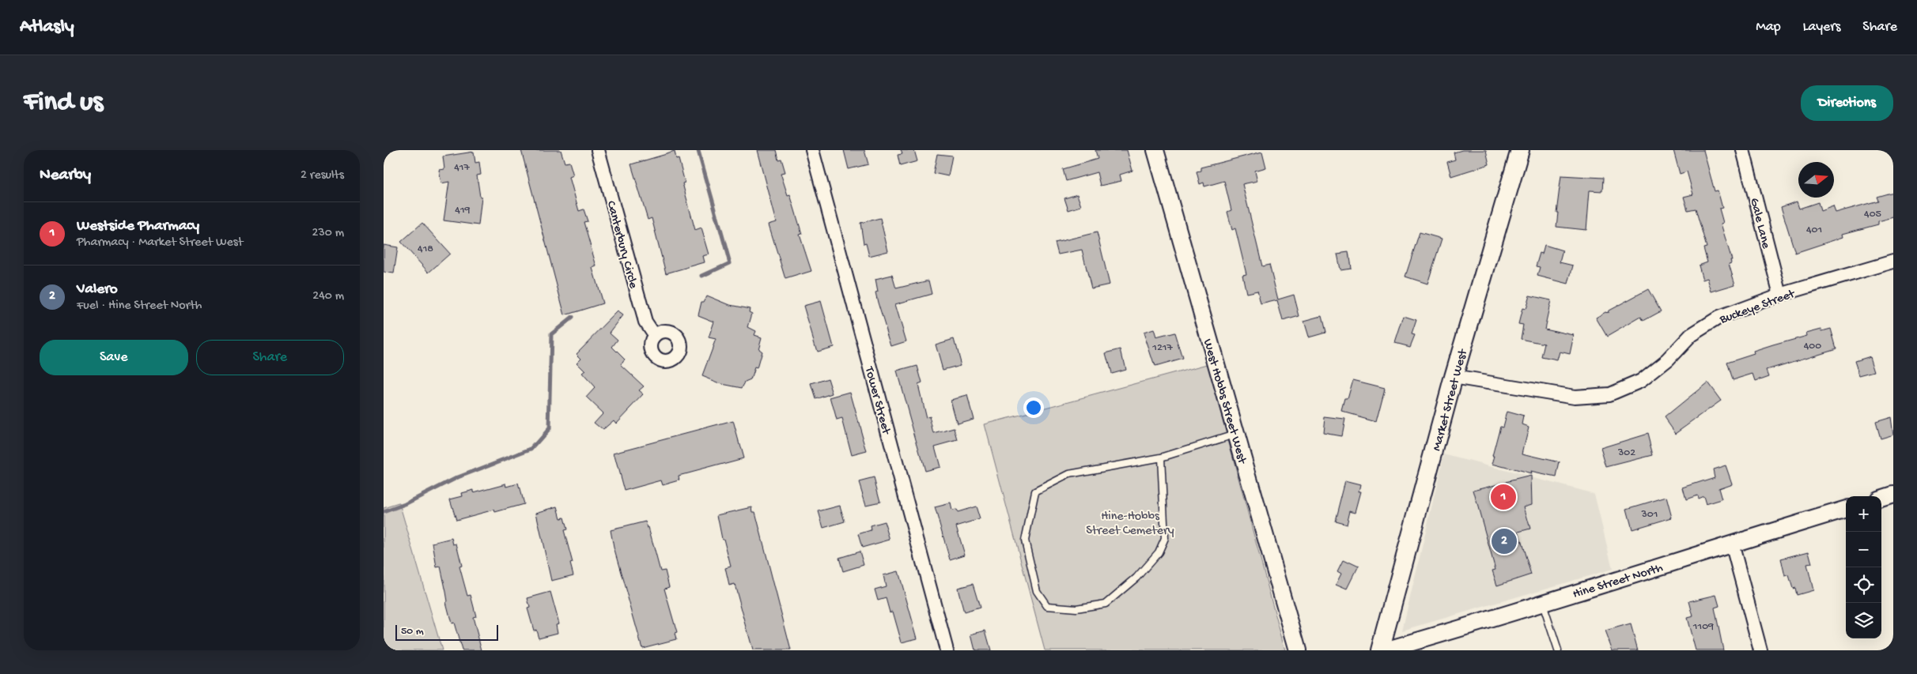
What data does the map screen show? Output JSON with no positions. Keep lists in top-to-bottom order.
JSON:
{
  "streets": {
    "main road": ["Market Street West"],
    "street": [
      "Gale Lane",
      "Canterbury Circle",
      "Buckeye Street",
      "Tower Street",
      "West Hobbs Street West",
      "Hine Street North"
    ]
  },
  "crossings": [
    ["Gale Lane", "Buckeye Street"],
    ["Buckeye Street", "Market Street West"]
  ],
  "parks": ["Hine-Hobbs Street Cemetery"],
  "house_numbers": [
    "417",
    "419",
    "405",
    "401",
    "418",
    "400",
    "1217",
    "302",
    "301",
    "1109"
  ],
  "scale_bar": "50 m",
  "north": "right",
  "page": {
    "header": "Atlasly",
    "nav": ["Map", "Layers", "Share"],
    "buttons": [
      "Directions",
      ["Save", "Share"]
    ],
    "title": "Find us",
    "heading": ["Nearby", "2 results"],
    "list": [
      {
        "mark": "1",
        "name": "Westside Pharmacy",
        "note": "Pharmacy · Market Street West",
        "value": "230 m"
      },
      {
        "mark": "2",
        "name": "Valero",
        "note": "Fuel · Hine Street North",
        "value": "240 m"
      }
    ],
    "pins": ["1", "2"],
    "map_buttons": ["+", "−"],
    "scale": "50 m"
  }
}
